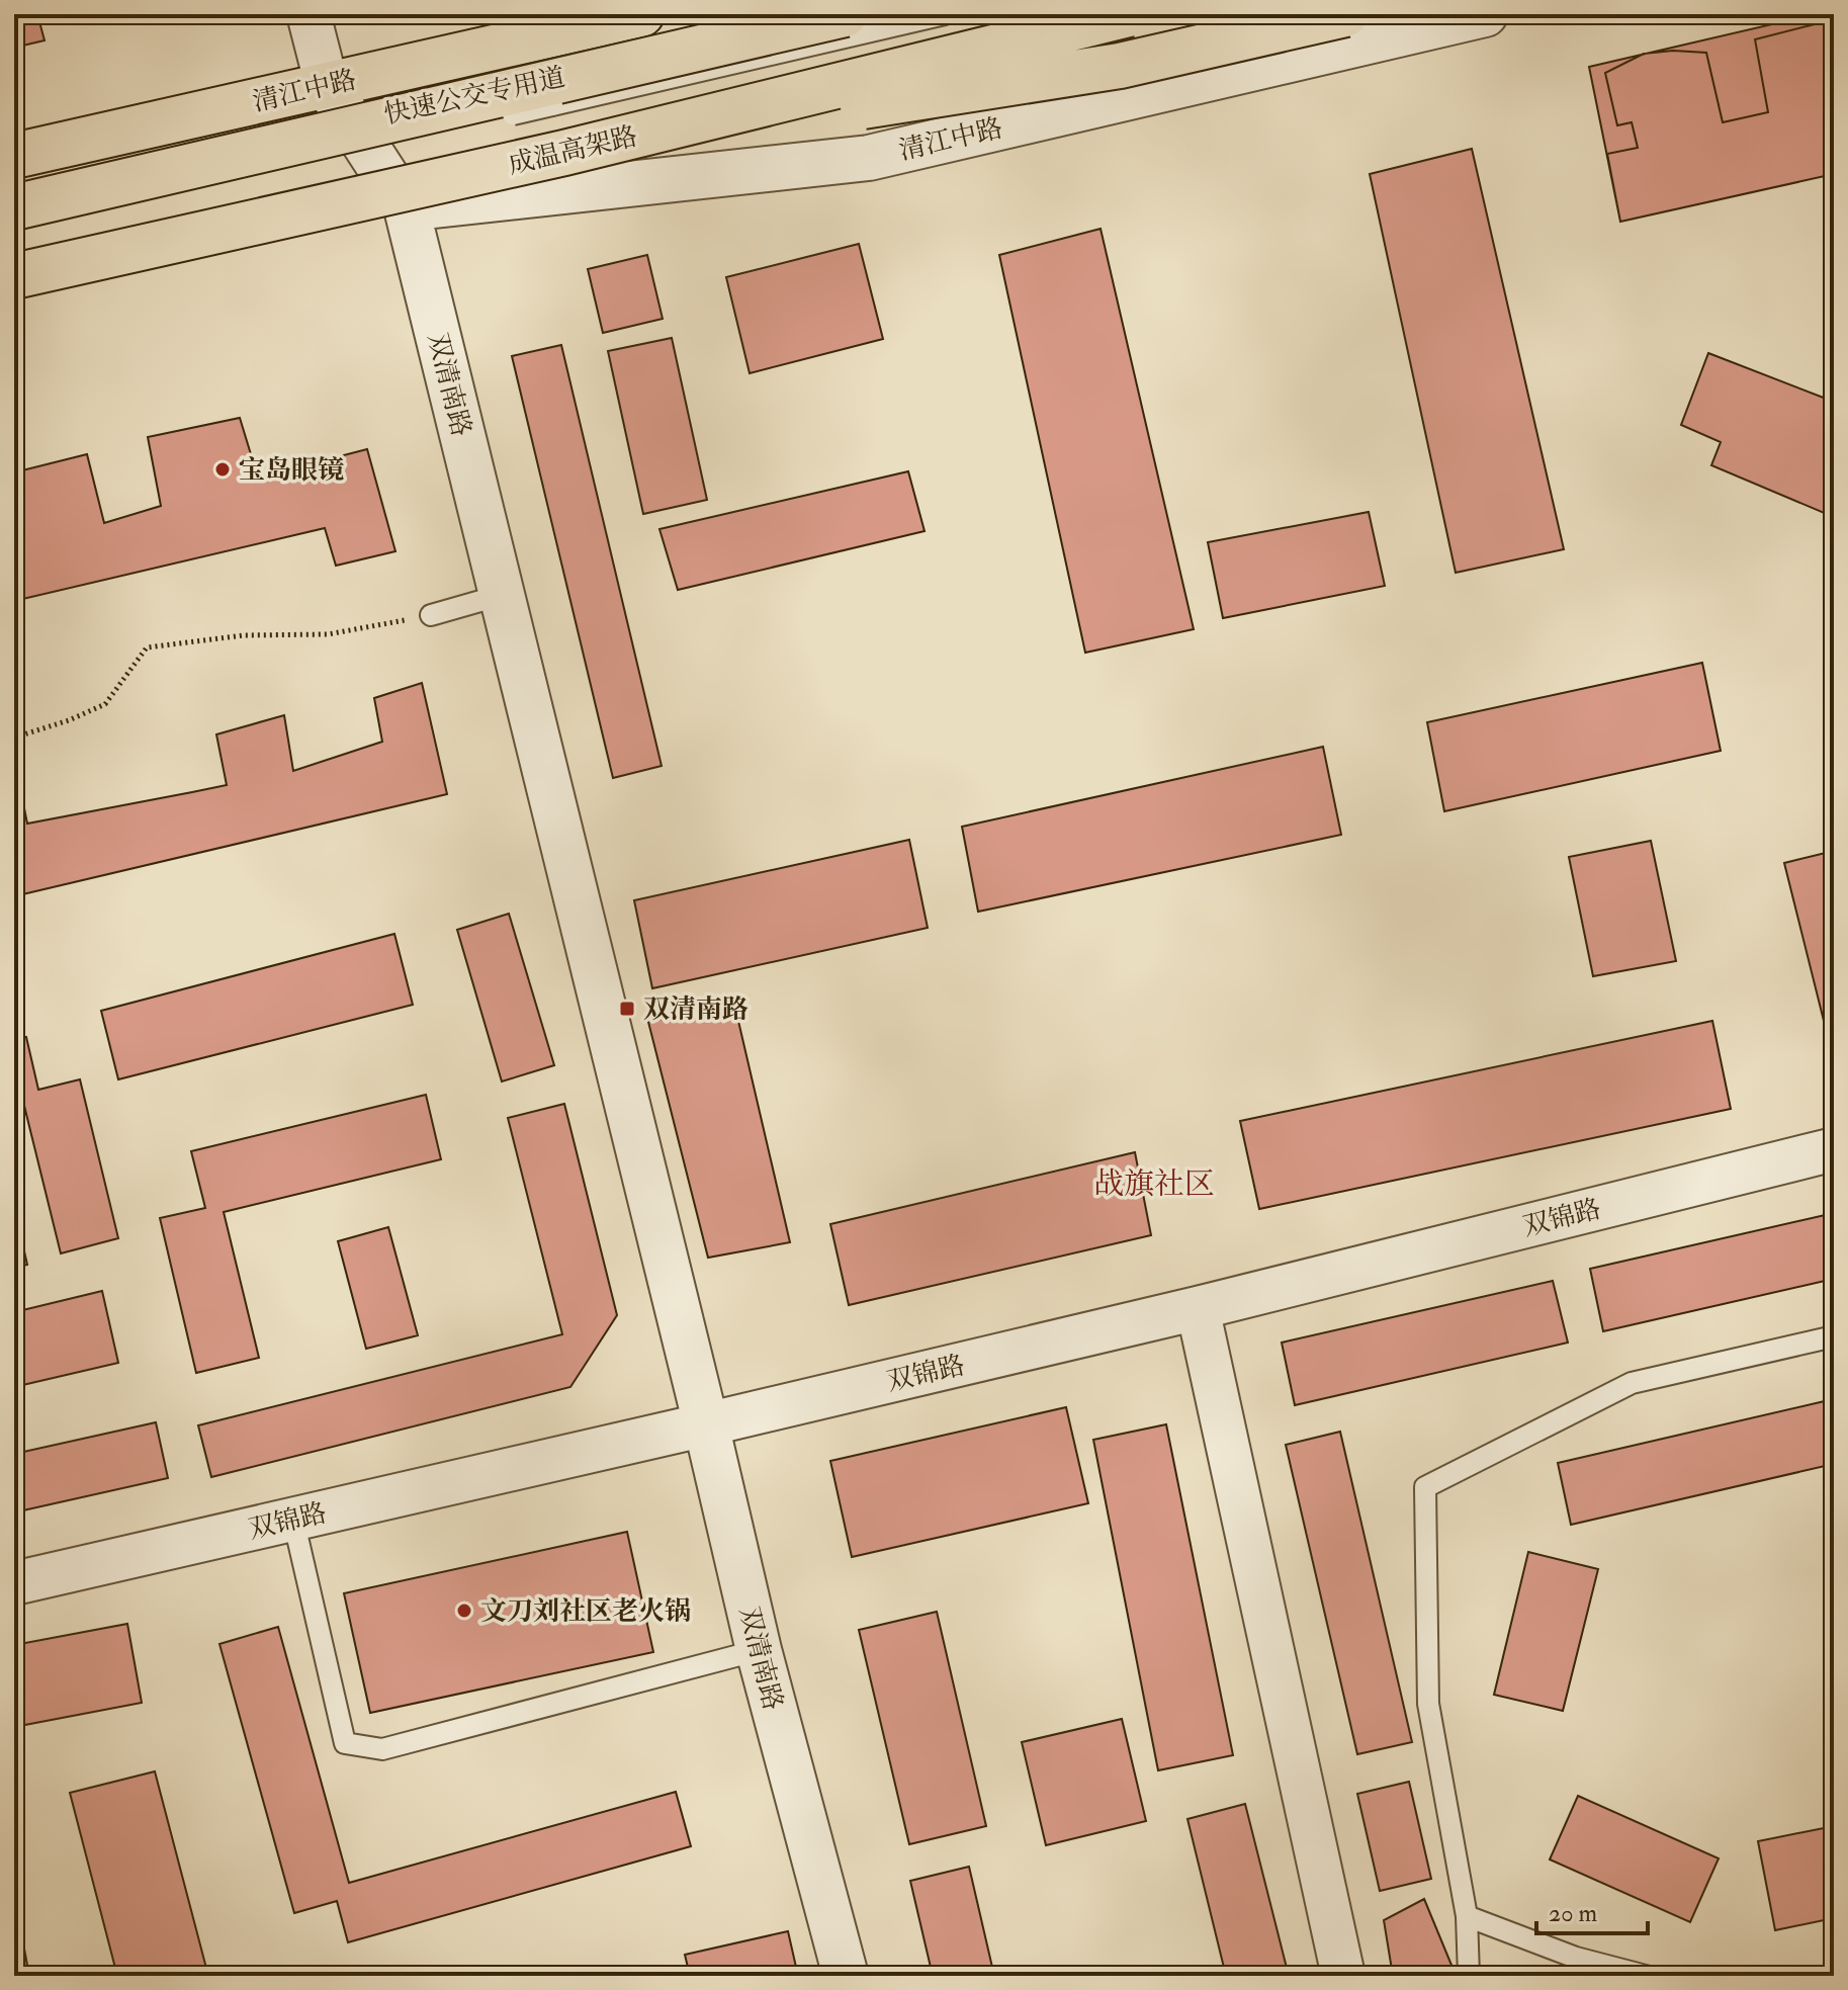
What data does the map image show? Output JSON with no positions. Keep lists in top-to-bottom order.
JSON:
{
  "streets": {
    "main road": ["清江中路", "成温高架路"],
    "street": ["双清南路", "双锦路"],
    "lane": ["快速公交专用道"]
  },
  "crossings": [
    ["清江中路", "双清南路"],
    ["双清南路", "双锦路"]
  ],
  "districts": ["战旗社区"],
  "places": {
    "other": ["宝岛眼镜", "文刀刘社区老火锅"],
    "transit": ["双清南路"]
  },
  "scale_bar": "20 m"
}
